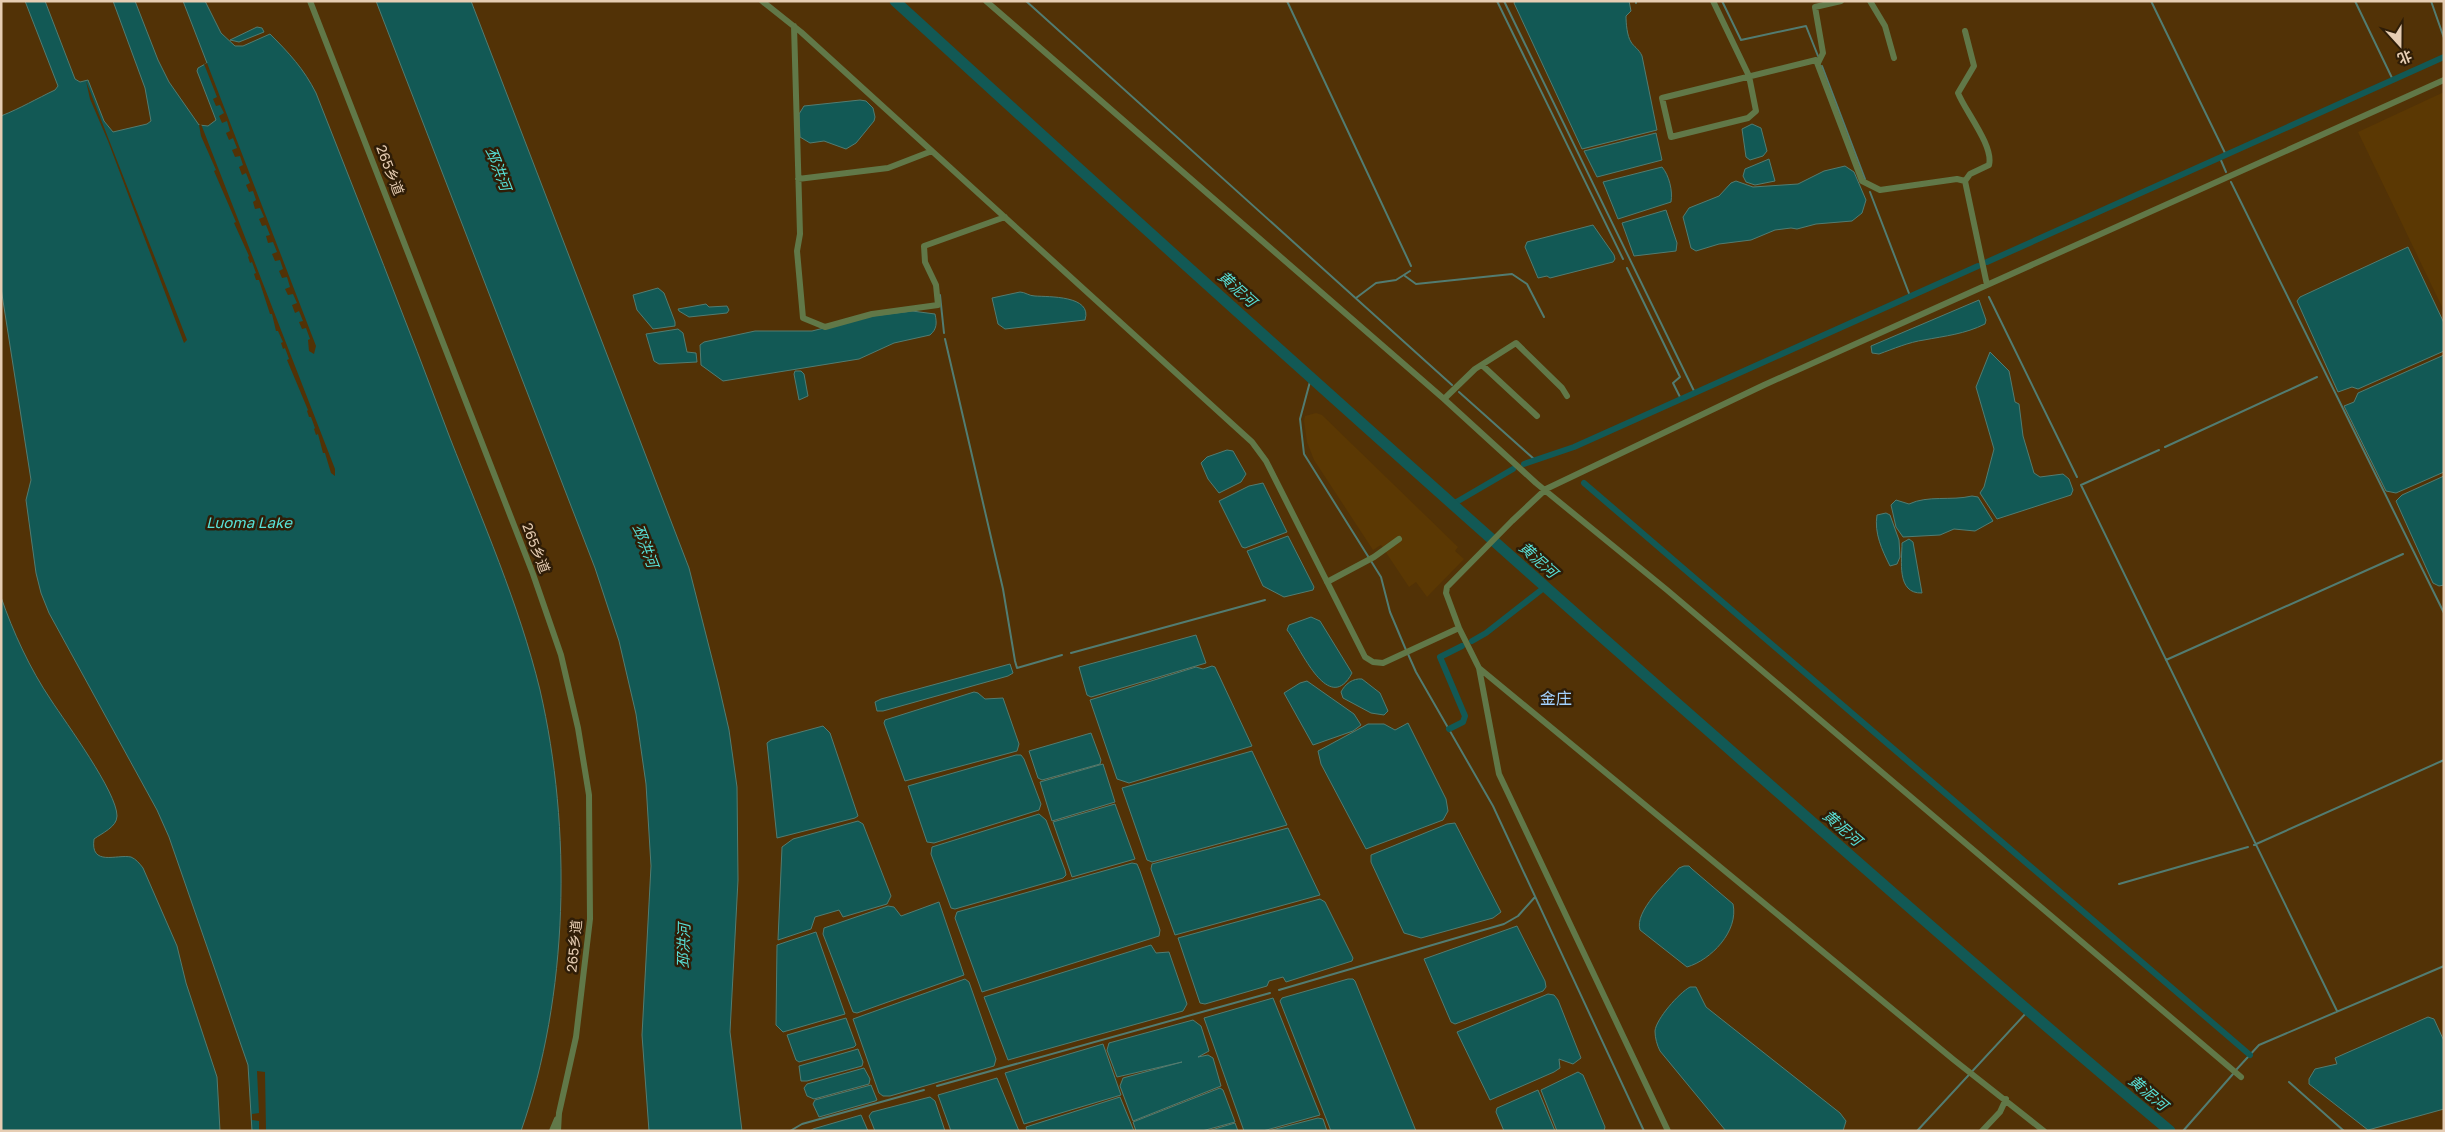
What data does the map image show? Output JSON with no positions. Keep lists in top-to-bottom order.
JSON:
{
  "streets": {
    "street": ["265乡道"]
  },
  "districts": ["金庄"],
  "water": ["邳洪河", "黄泥河", "Luoma Lake"],
  "north": "bottom"
}
